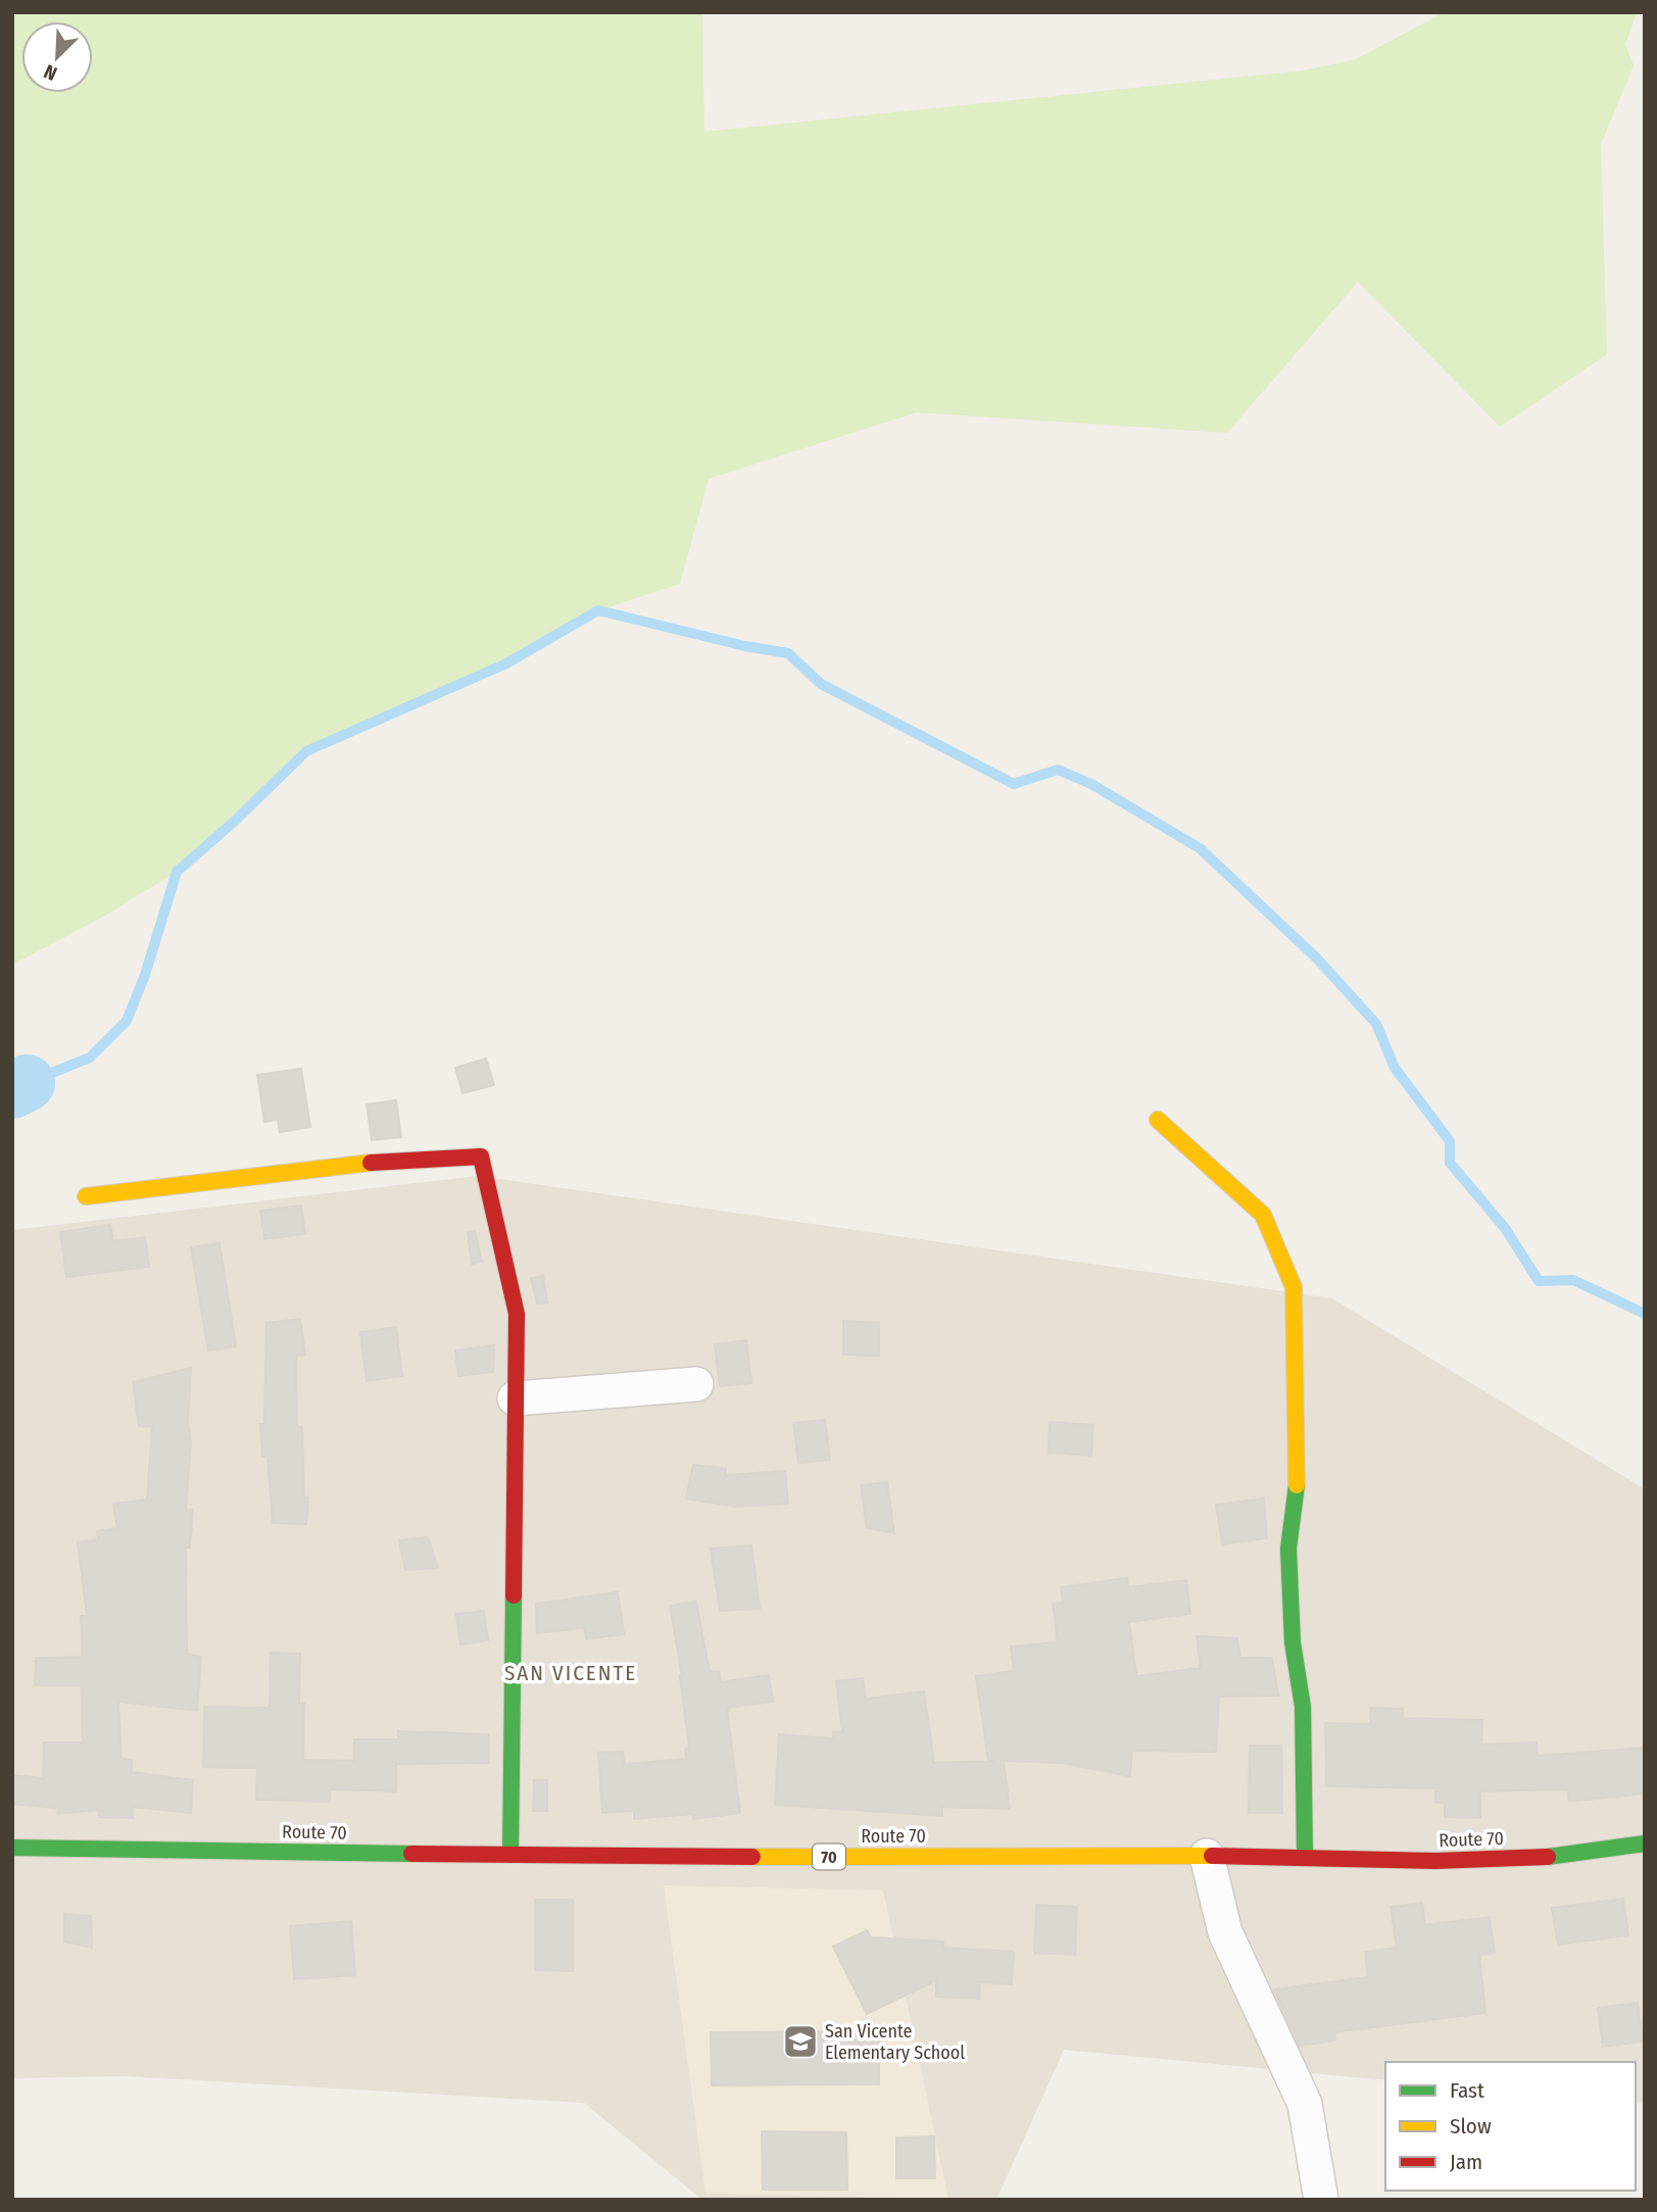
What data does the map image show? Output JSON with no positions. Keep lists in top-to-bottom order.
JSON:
{
  "streets": {
    "main road": ["Route 70", "70"]
  },
  "districts": ["SAN VICENTE"],
  "places": {
    "school or university": ["San Vicente Elementary School"]
  },
  "legend": ["Fast", "Slow", "Jam"],
  "north": "bottom left"
}
